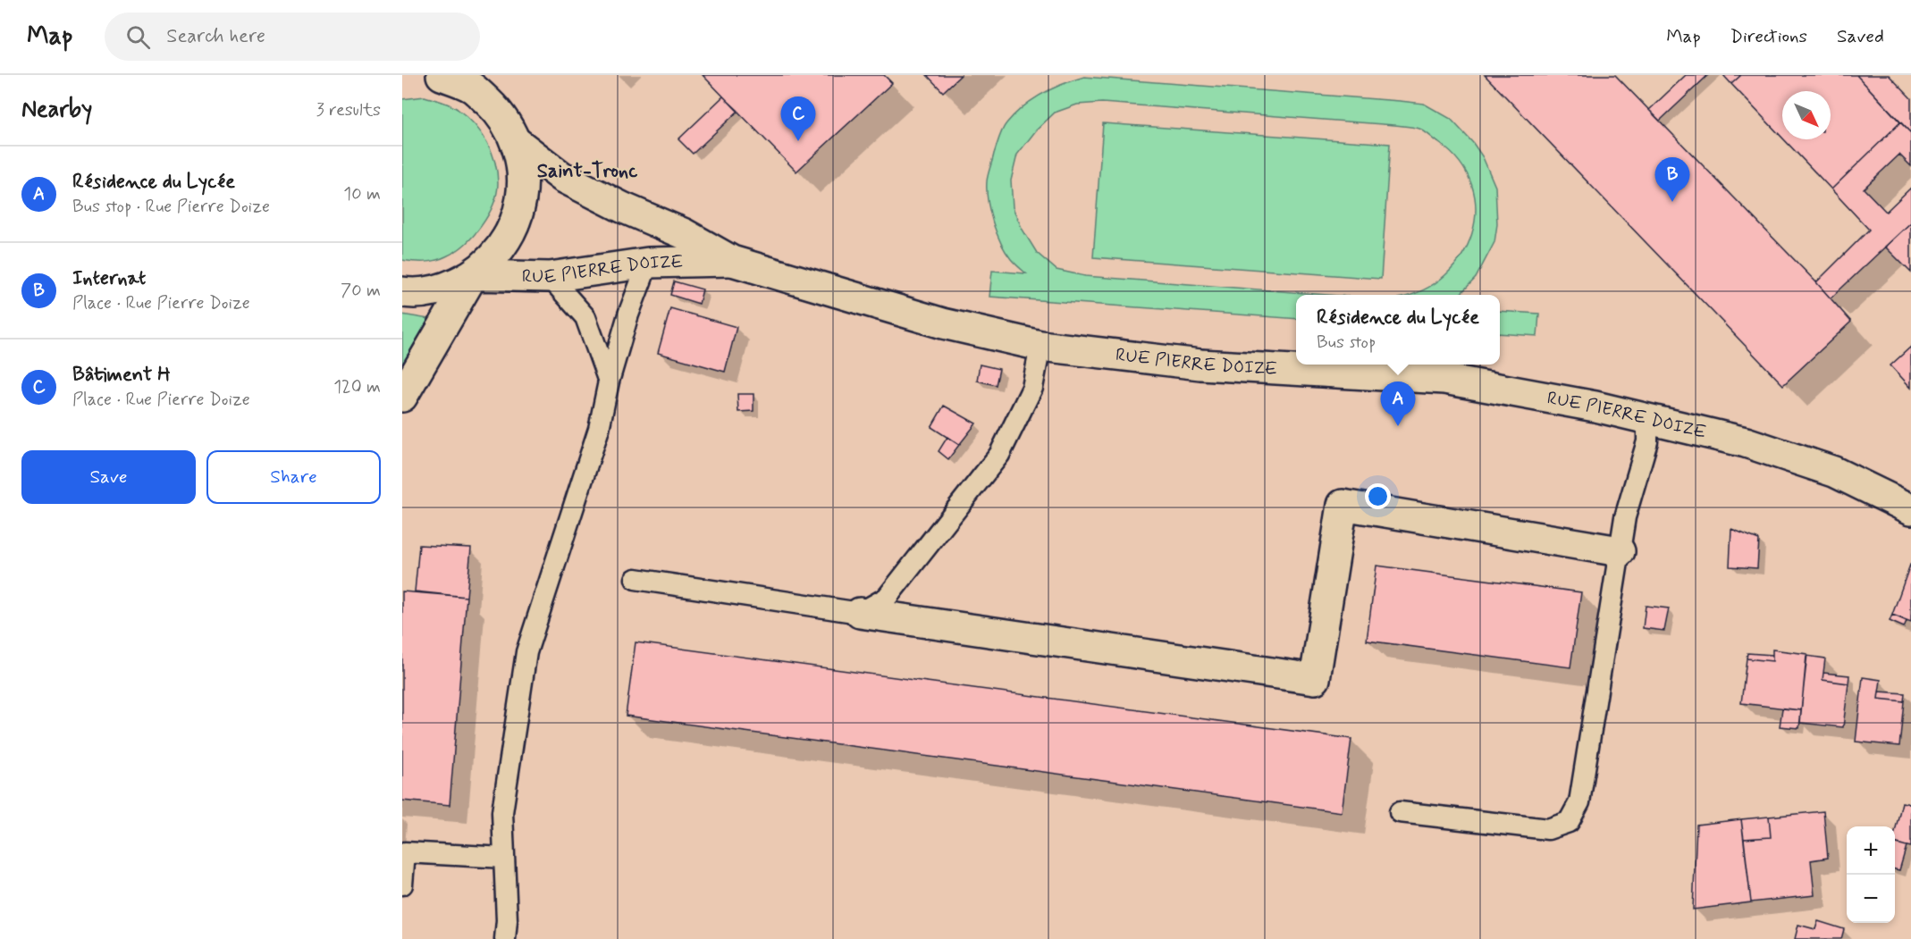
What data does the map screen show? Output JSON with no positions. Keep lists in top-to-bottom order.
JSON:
{
  "streets": {
    "street": ["RUE PIERRE DOIZE"]
  },
  "districts": ["Saint-Tronc"],
  "north": "bottom right",
  "page": {
    "header": "Map",
    "search": "Search here",
    "nav": ["Map", "Directions", "Saved"],
    "heading": ["Nearby", "3 results"],
    "pins": ["C", "B", "A"],
    "list": [
      {
        "mark": "A",
        "name": "Résidence du Lycée",
        "note": "Bus stop · Rue Pierre Doize",
        "value": "10 m"
      },
      {
        "mark": "B",
        "name": "Internat",
        "note": "Place · Rue Pierre Doize",
        "value": "70 m"
      },
      {
        "mark": "C",
        "name": "Bâtiment H",
        "note": "Place · Rue Pierre Doize",
        "value": "120 m"
      }
    ],
    "popup": ["Résidence du Lycée", "Bus stop"],
    "buttons": ["Save", "Share"],
    "map_buttons": ["+", "−"]
  }
}
